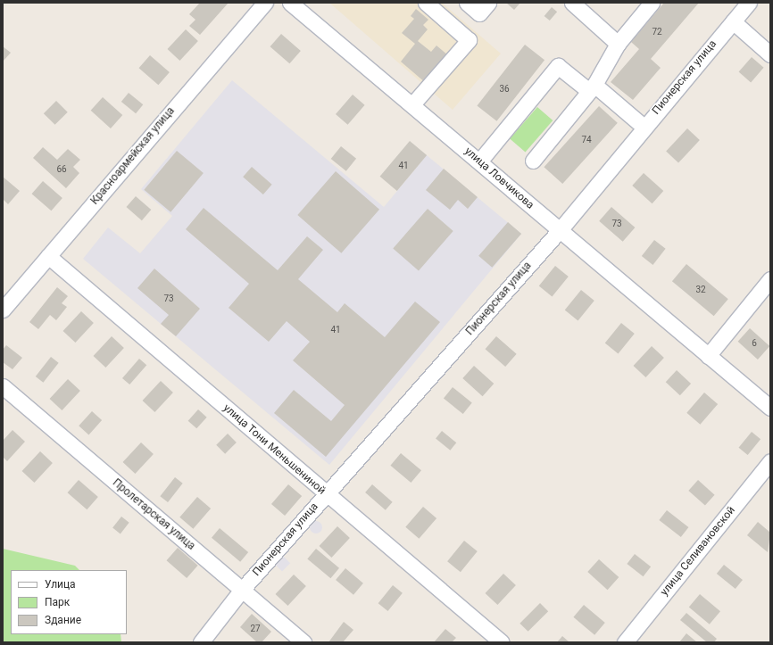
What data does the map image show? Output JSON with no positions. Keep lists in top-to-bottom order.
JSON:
{
  "streets": {
    "street": [
      "Пионерская улица",
      "Красноармейская улица",
      "улица Ловчикова",
      "улица Тони Меньшениной",
      "Пролетарская улица",
      "улица Селивановской"
    ]
  },
  "crossings": [
    ["Пионерская улица", "улица Ловчикова"],
    ["Пионерская улица", "улица Тони Меньшениной"],
    ["Пионерская улица", "Пролетарская улица"],
    ["Красноармейская улица", "улица Тони Меньшениной"]
  ],
  "house_numbers": [
    "72",
    "36",
    "74",
    "41",
    "66",
    "73",
    "32",
    "73",
    "41",
    "6",
    "27"
  ],
  "legend": ["Улица", "Парк", "Здание"]
}
